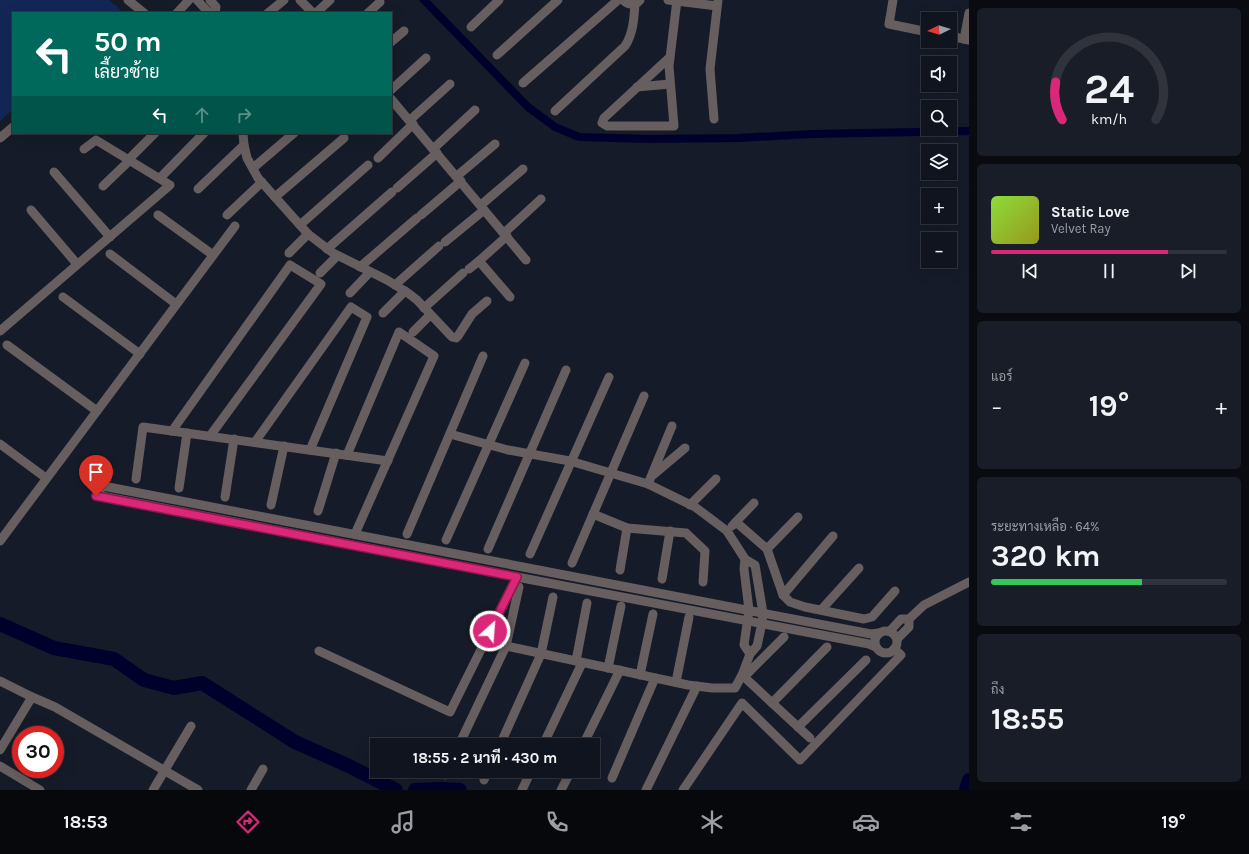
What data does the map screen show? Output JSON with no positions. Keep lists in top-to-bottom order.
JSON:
{
  "north": "left",
  "page": {
    "map_buttons": ["+", "−"],
    "turn": ["50 m", "เลี้ยวซ้าย"],
    "song": ["Static Love", "Velvet Ray"],
    "tile": [
      "แอร์",
      ["ระยะทางเหลือ · 64%", "320 km"],
      ["ถึง", "18:55"]
    ],
    "heat": ["−", "19°", "+"],
    "limit": "30",
    "trip": "18:55 · 2 นาที · 430 m",
    "tabs": ["18:53", "19°"],
    "gauge": ["24", "km/h"]
  }
}
